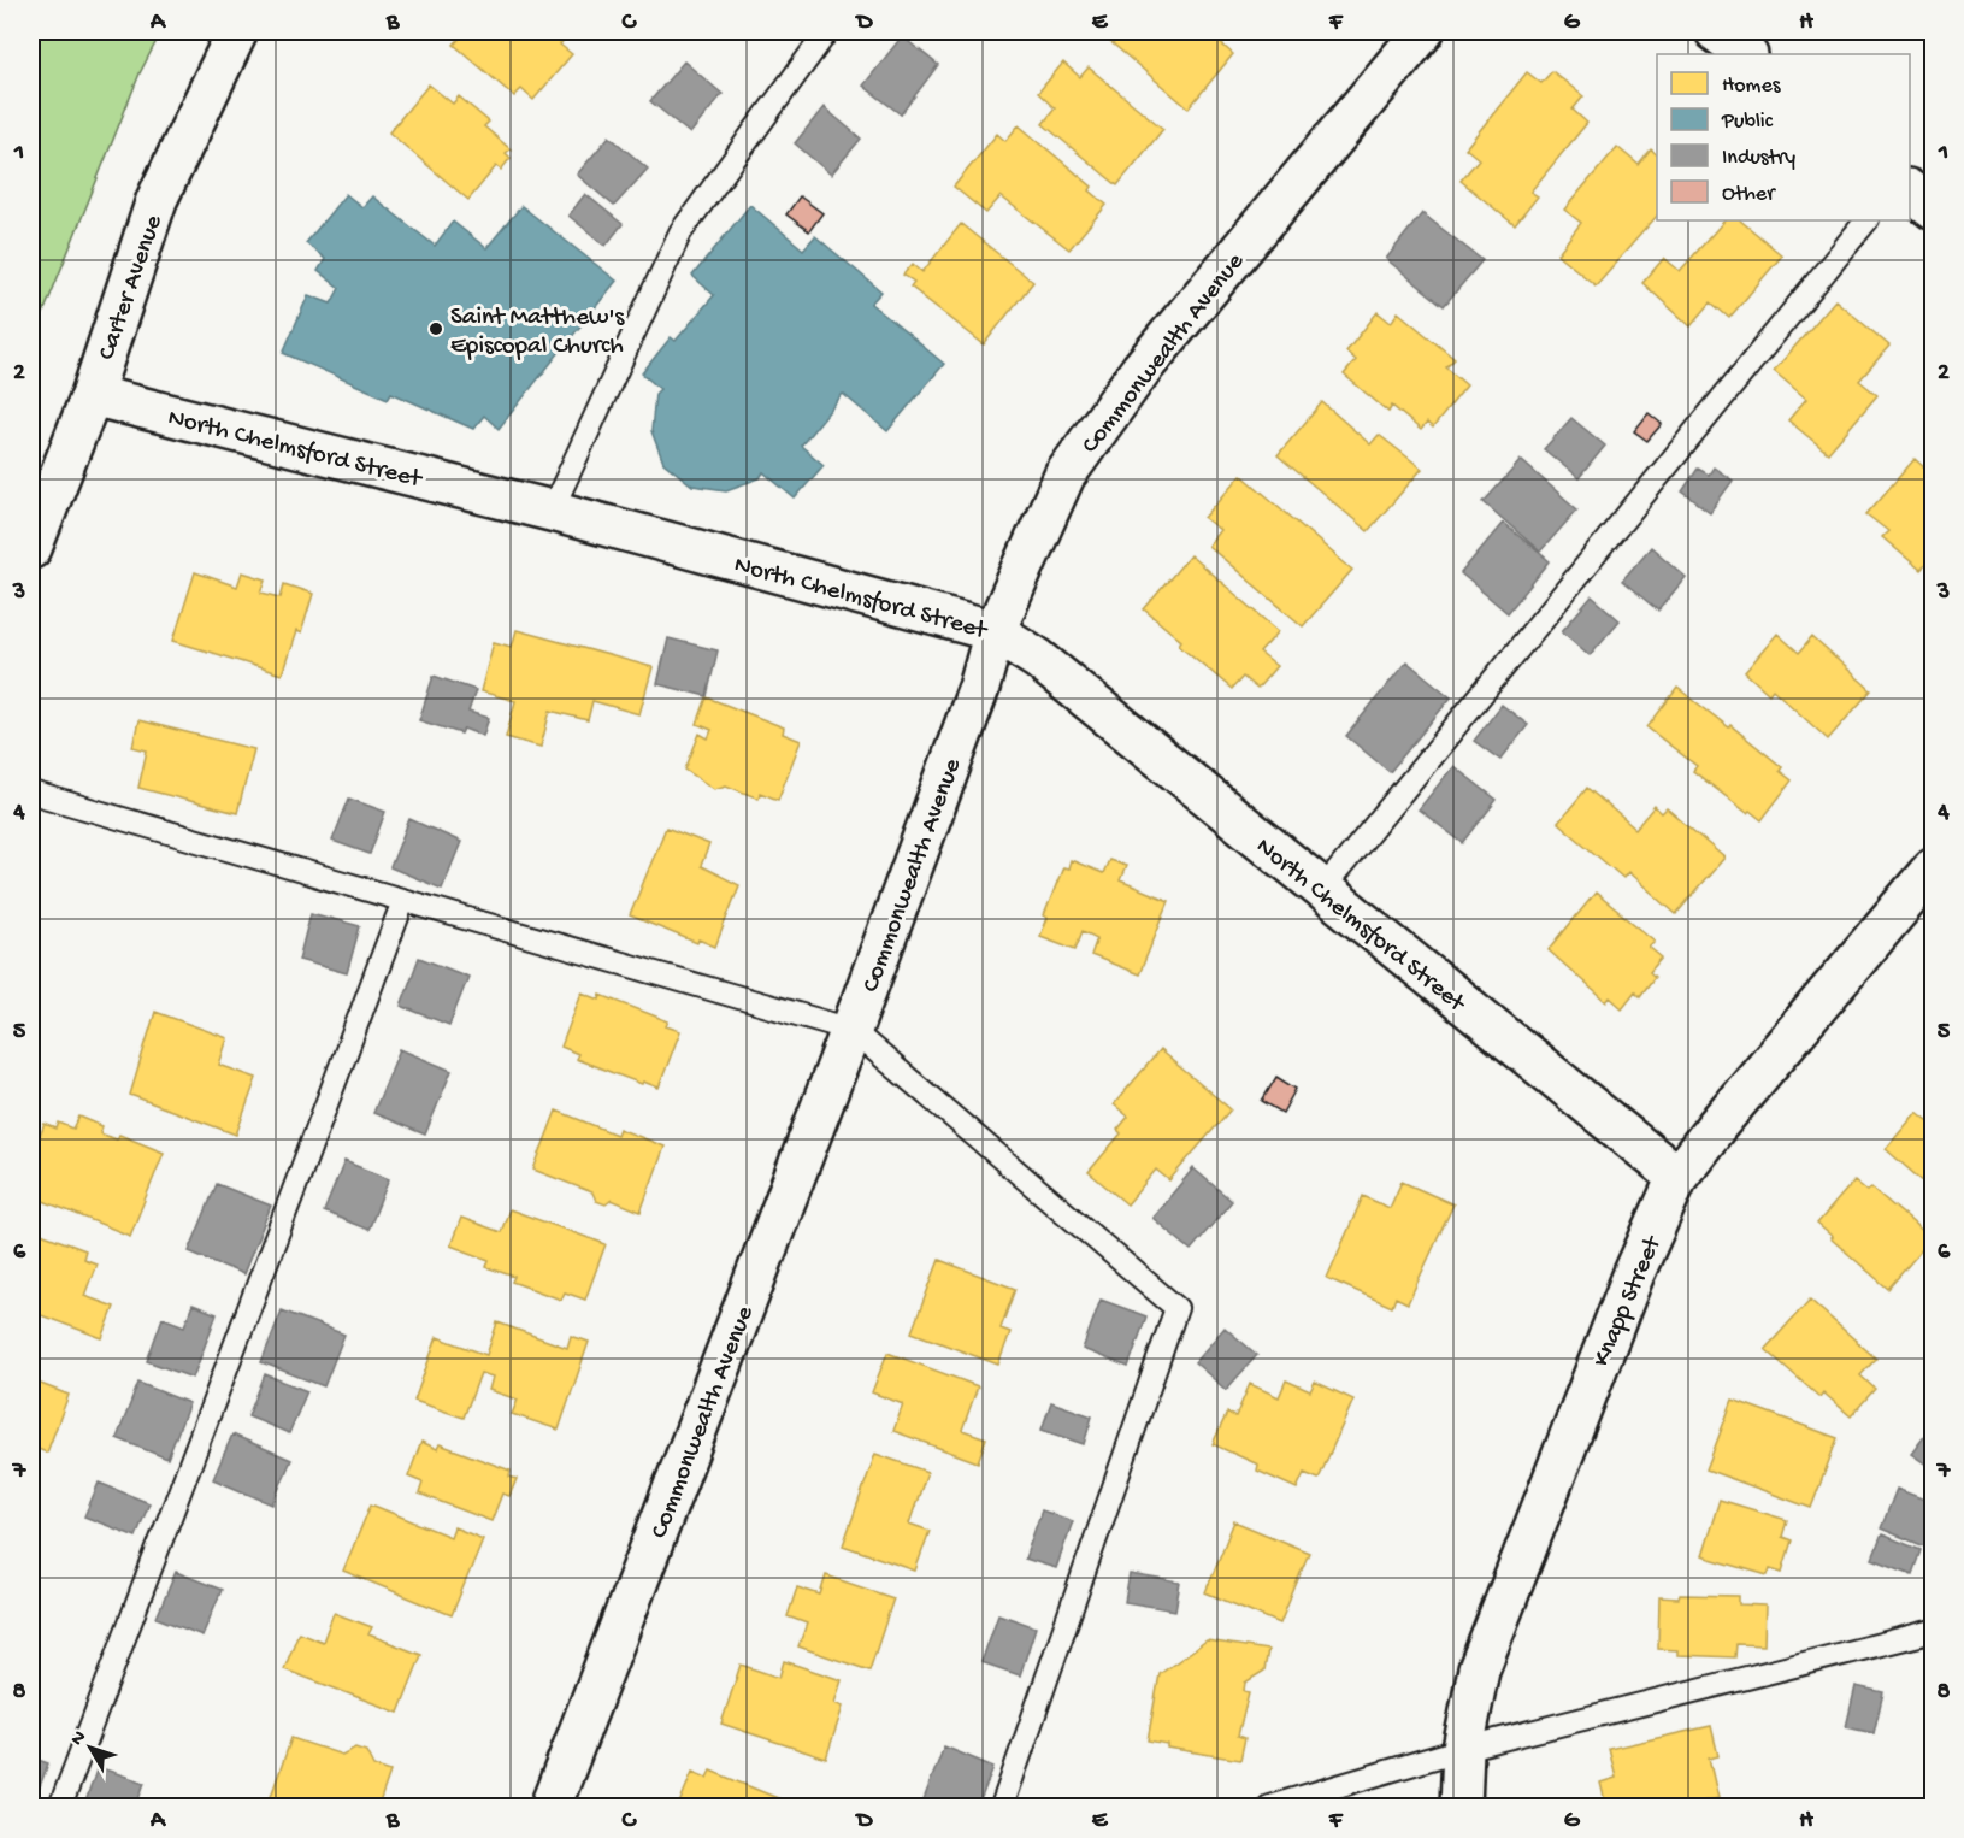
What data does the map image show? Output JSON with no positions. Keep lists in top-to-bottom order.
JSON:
{
  "streets": {
    "street": [
      "Carter Avenue",
      "Commonwealth Avenue",
      "North Chelmsford Street",
      "Knapp Street"
    ]
  },
  "crossings": [
    ["Carter Avenue", "North Chelmsford Street"],
    ["Commonwealth Avenue", "North Chelmsford Street"],
    ["North Chelmsford Street", "Knapp Street"]
  ],
  "places": ["Saint Matthew's Episcopal Church"],
  "legend": [
    "Homes",
    "Public",
    "Industry",
    "Other"
  ],
  "north": "top left",
  "grid": {
    "columns": [
      "A",
      "B",
      "C",
      "D",
      "E",
      "F",
      "G",
      "H"
    ],
    "rows": [
      "1",
      "2",
      "3",
      "4",
      "5",
      "6",
      "7",
      "8"
    ]
  }
}
